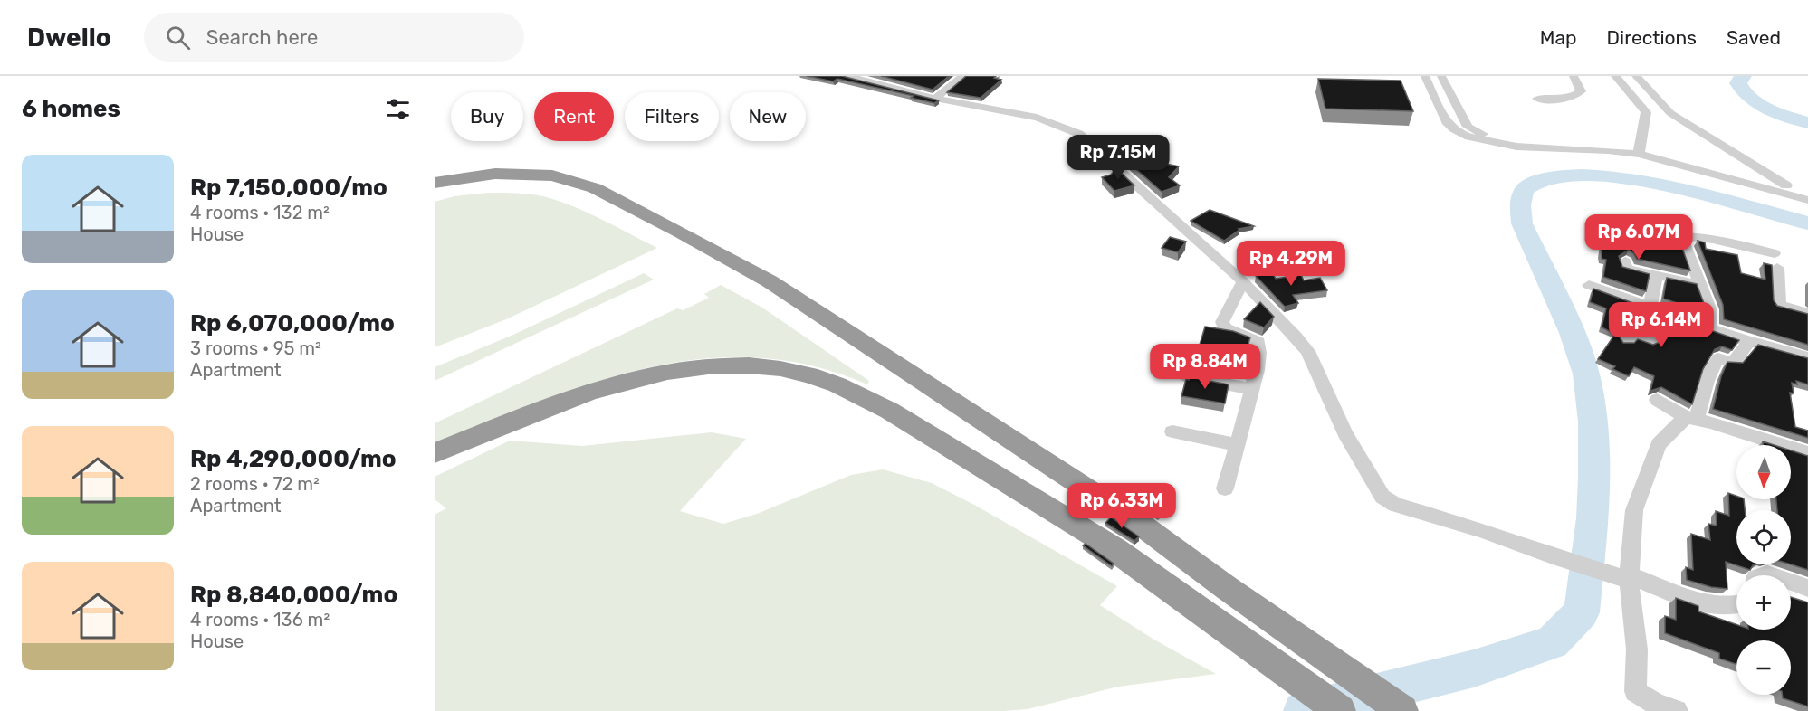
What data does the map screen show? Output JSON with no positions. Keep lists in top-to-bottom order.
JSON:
{
  "north": "bottom",
  "page": {
    "header": "Dwello",
    "search": "Search here",
    "nav": ["Map", "Directions", "Saved"],
    "heading": "6 homes",
    "chip": [
      "Buy",
      "Rent",
      "Filters",
      "New"
    ],
    "price": [
      "Rp 7.15M",
      "Rp 6.07M",
      "Rp 4.29M",
      "Rp 6.14M",
      "Rp 8.84M",
      "Rp 6.33M"
    ],
    "list": [
      {
        "name": "Rp 7,150,000/mo",
        "note": "4 rooms · 132 m² · House"
      },
      {
        "name": "Rp 6,070,000/mo",
        "note": "3 rooms · 95 m² · Apartment"
      },
      {
        "name": "Rp 4,290,000/mo",
        "note": "2 rooms · 72 m² · Apartment"
      },
      {
        "name": "Rp 8,840,000/mo",
        "note": "4 rooms · 136 m² · House"
      }
    ],
    "map_buttons": ["+", "−"]
  }
}
